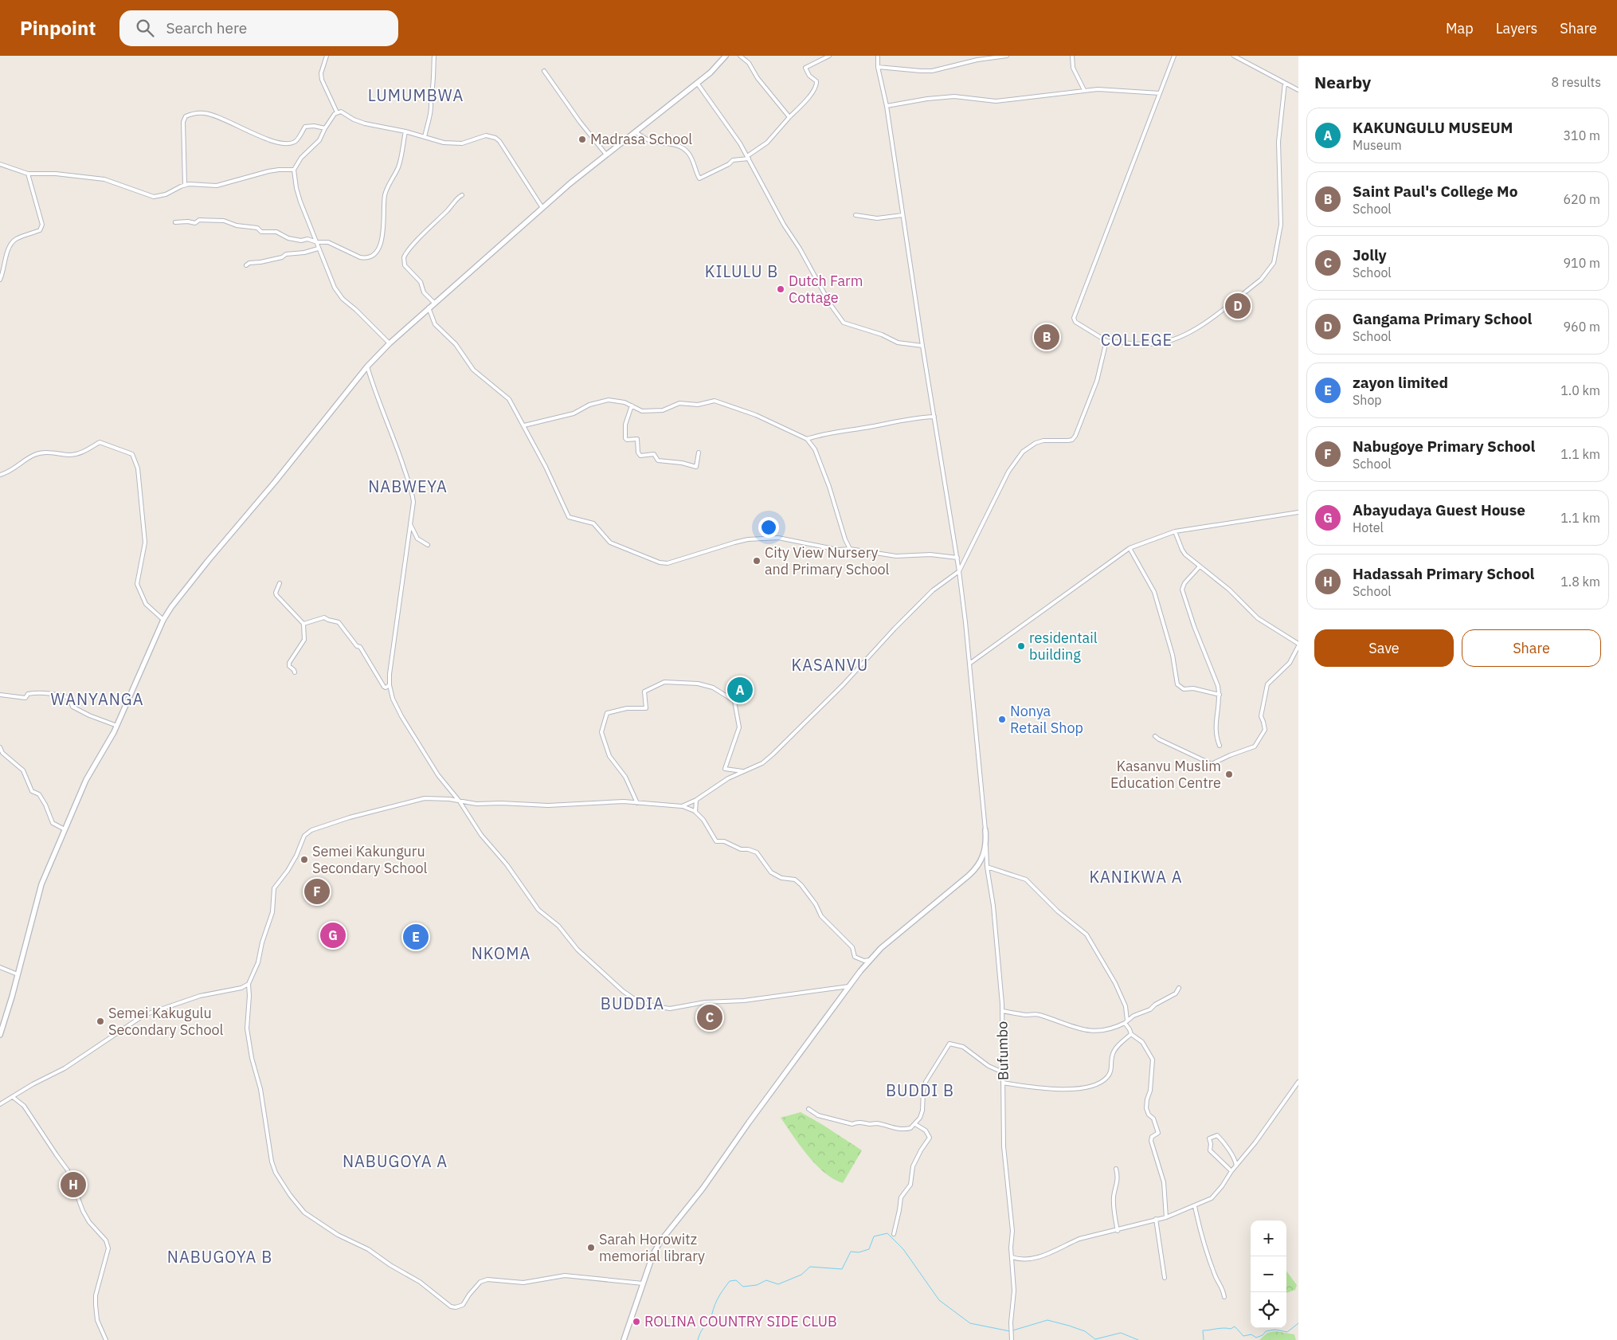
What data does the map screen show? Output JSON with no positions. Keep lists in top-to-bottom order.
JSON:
{
  "streets": {
    "street": ["Bufumbo"]
  },
  "districts": [
    "LUMUMBWA",
    "KILULU B",
    "COLLEGE",
    "NABWEYA",
    "KASANVU",
    "WANYANGA",
    "KANIKWA A",
    "NKOMA",
    "BUDDIA",
    "BUDDI B",
    "NABUGOYA A",
    "NABUGOYA B"
  ],
  "places": [
    "Madrasa School",
    "Dutch Farm Cottage",
    "City View Nursery and Primary School",
    "residentail building",
    "Nonya Retail Shop",
    "Kasanvu Muslim Education Centre",
    "Semei Kakunguru Secondary School",
    "Semei Kakugulu Secondary School",
    "Sarah Horowitz memorial library",
    "ROLINA COUNTRY SIDE CLUB"
  ],
  "page": {
    "header": "Pinpoint",
    "search": "Search here",
    "nav": ["Map", "Layers", "Share"],
    "heading": ["Nearby", "8 results"],
    "list": [
      {
        "mark": "A",
        "name": "KAKUNGULU MUSEUM",
        "note": "Museum",
        "value": "310 m"
      },
      {
        "mark": "B",
        "name": "Saint Paul's College Mo",
        "note": "School",
        "value": "620 m"
      },
      {
        "mark": "C",
        "name": "Jolly",
        "note": "School",
        "value": "910 m"
      },
      {
        "mark": "D",
        "name": "Gangama Primary School",
        "note": "School",
        "value": "960 m"
      },
      {
        "mark": "E",
        "name": "zayon limited",
        "note": "Shop",
        "value": "1.0 km"
      },
      {
        "mark": "F",
        "name": "Nabugoye Primary School",
        "note": "School",
        "value": "1.1 km"
      },
      {
        "mark": "G",
        "name": "Abayudaya Guest House",
        "note": "Hotel",
        "value": "1.1 km"
      },
      {
        "mark": "H",
        "name": "Hadassah Primary School",
        "note": "School",
        "value": "1.8 km"
      }
    ],
    "pins": [
      "D",
      "B",
      "A",
      "F",
      "G",
      "E",
      "C",
      "H"
    ],
    "buttons": ["Save", "Share"],
    "map_buttons": ["+", "−"]
  }
}
